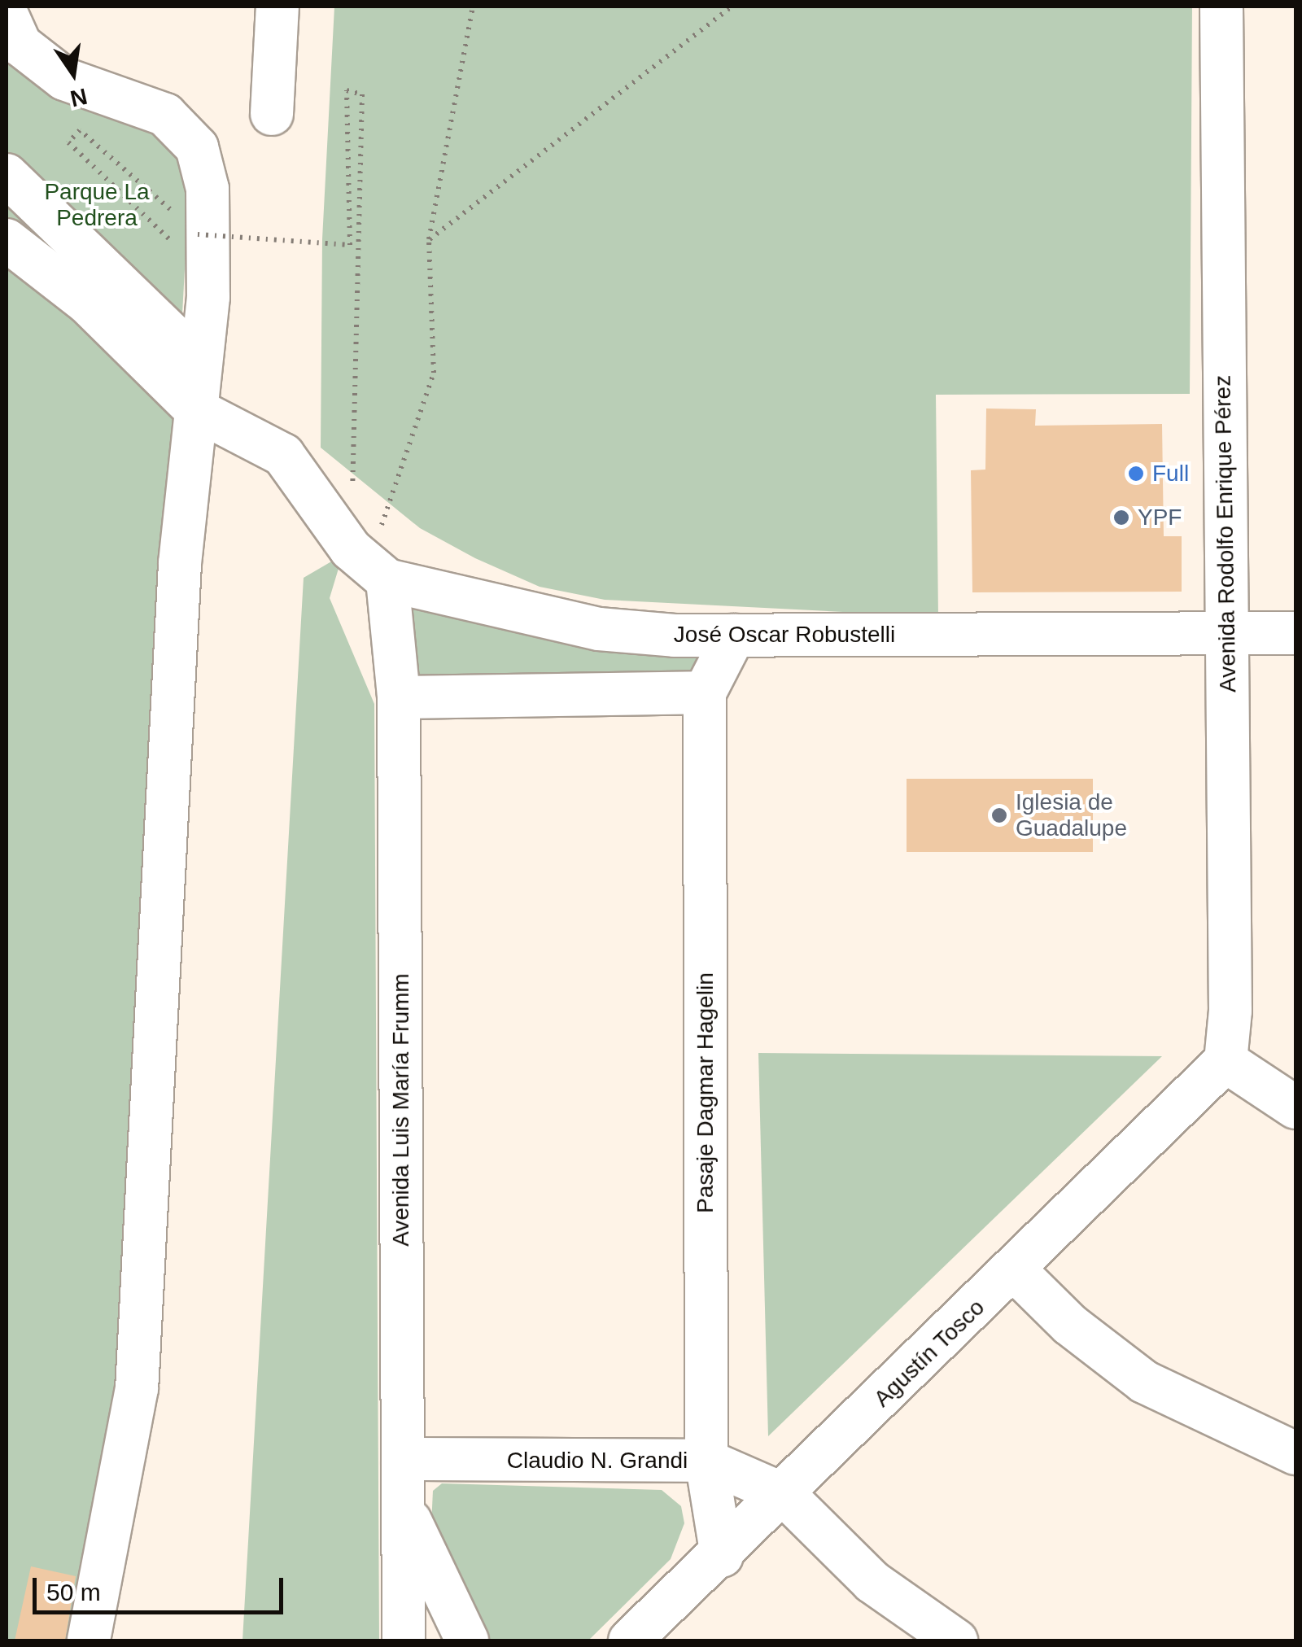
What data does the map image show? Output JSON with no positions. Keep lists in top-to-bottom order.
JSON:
{
  "streets": {
    "street": [
      "Avenida Rodolfo Enrique Pérez",
      "José Oscar Robustelli",
      "Pasaje Dagmar Hagelin",
      "Avenida Luis María Frumm",
      "Agustín Tosco",
      "Claudio N. Grandi"
    ]
  },
  "crossings": [
    ["Avenida Rodolfo Enrique Pérez", "José Oscar Robustelli"],
    ["Avenida Rodolfo Enrique Pérez", "Agustín Tosco"],
    ["José Oscar Robustelli", "Pasaje Dagmar Hagelin"],
    ["José Oscar Robustelli", "Avenida Luis María Frumm"],
    ["Pasaje Dagmar Hagelin", "Agustín Tosco"],
    ["Pasaje Dagmar Hagelin", "Claudio N. Grandi"],
    ["Avenida Luis María Frumm", "Claudio N. Grandi"],
    ["Agustín Tosco", "Claudio N. Grandi"]
  ],
  "parks": ["Parque La Pedrera"],
  "places": ["Full", "YPF", "Iglesia de Guadalupe"],
  "scale_bar": "50 m",
  "north": "bottom"
}
